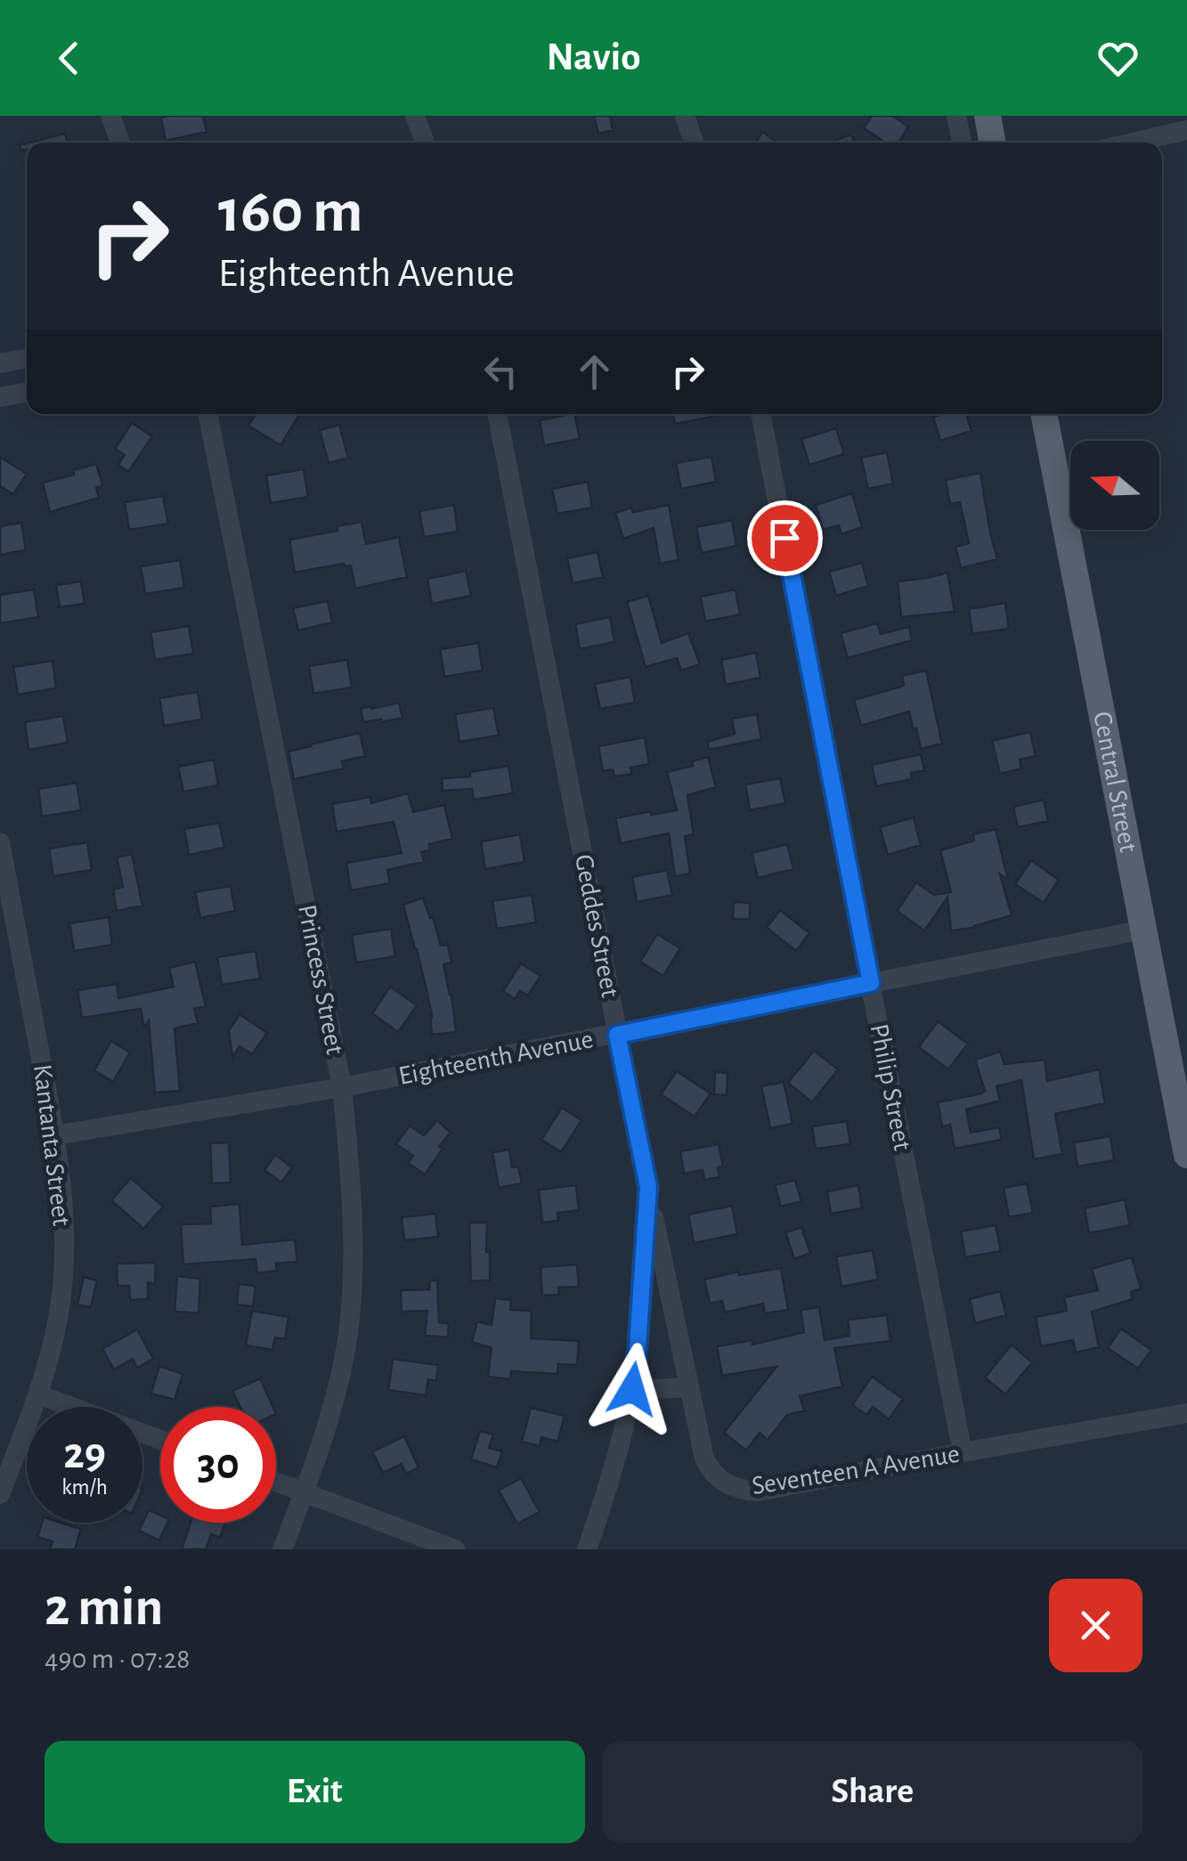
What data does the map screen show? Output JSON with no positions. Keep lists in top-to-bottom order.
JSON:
{
  "streets": {
    "main road": ["Central Street"],
    "street": [
      "Geddes Street",
      "Princess Street",
      "Eighteenth Avenue",
      "Philip Street",
      "Kantanta Street",
      "Seventeen A Avenue"
    ]
  },
  "crossings": [
    ["Central Street", "Eighteenth Avenue"],
    ["Geddes Street", "Eighteenth Avenue"],
    ["Geddes Street", "Seventeen A Avenue"],
    ["Princess Street", "Eighteenth Avenue"],
    ["Eighteenth Avenue", "Philip Street"],
    ["Eighteenth Avenue", "Kantanta Street"],
    ["Philip Street", "Seventeen A Avenue"]
  ],
  "north": "left",
  "page": {
    "header": "Navio",
    "turn": ["160 m", "Eighteenth Avenue"],
    "speed": "29 km/h",
    "limit": "30",
    "heading": ["2 min", "490 m · 07:28"],
    "buttons": ["Exit", "Share"]
  }
}
